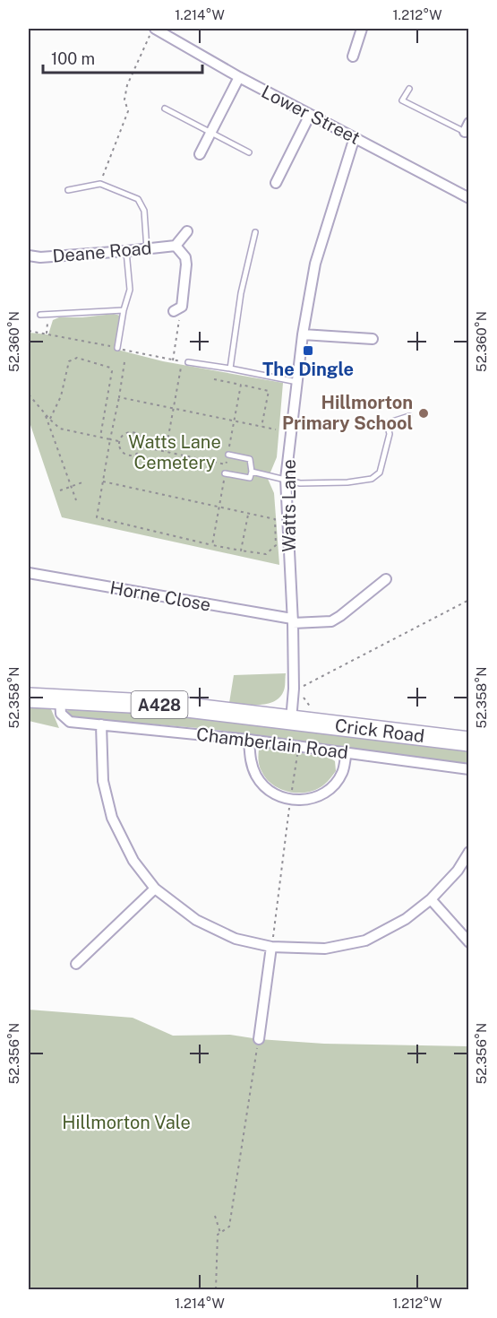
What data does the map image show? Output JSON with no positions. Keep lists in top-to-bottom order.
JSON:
{
  "streets": {
    "highway": ["A428", "Crick Road"],
    "street": [
      "Lower Street",
      "Deane Road",
      "Watts Lane",
      "Horne Close",
      "Chamberlain Road"
    ]
  },
  "crossings": [
    ["Lower Street", "Watts Lane"],
    ["Watts Lane", "Horne Close"],
    ["Watts Lane", "A428"],
    ["Watts Lane", "Crick Road"],
    ["A428", "Crick Road"],
    ["A428", "Chamberlain Road"]
  ],
  "parks": ["Watts Lane Cemetery", "Hillmorton Vale"],
  "places": {
    "transit": ["The Dingle"],
    "other": ["Hillmorton Primary School"]
  },
  "scale_bar": "100 m",
  "coordinates": [
    "1.214°W",
    "1.212°W",
    "52.360°N",
    "52.358°N",
    "52.356°N"
  ]
}
